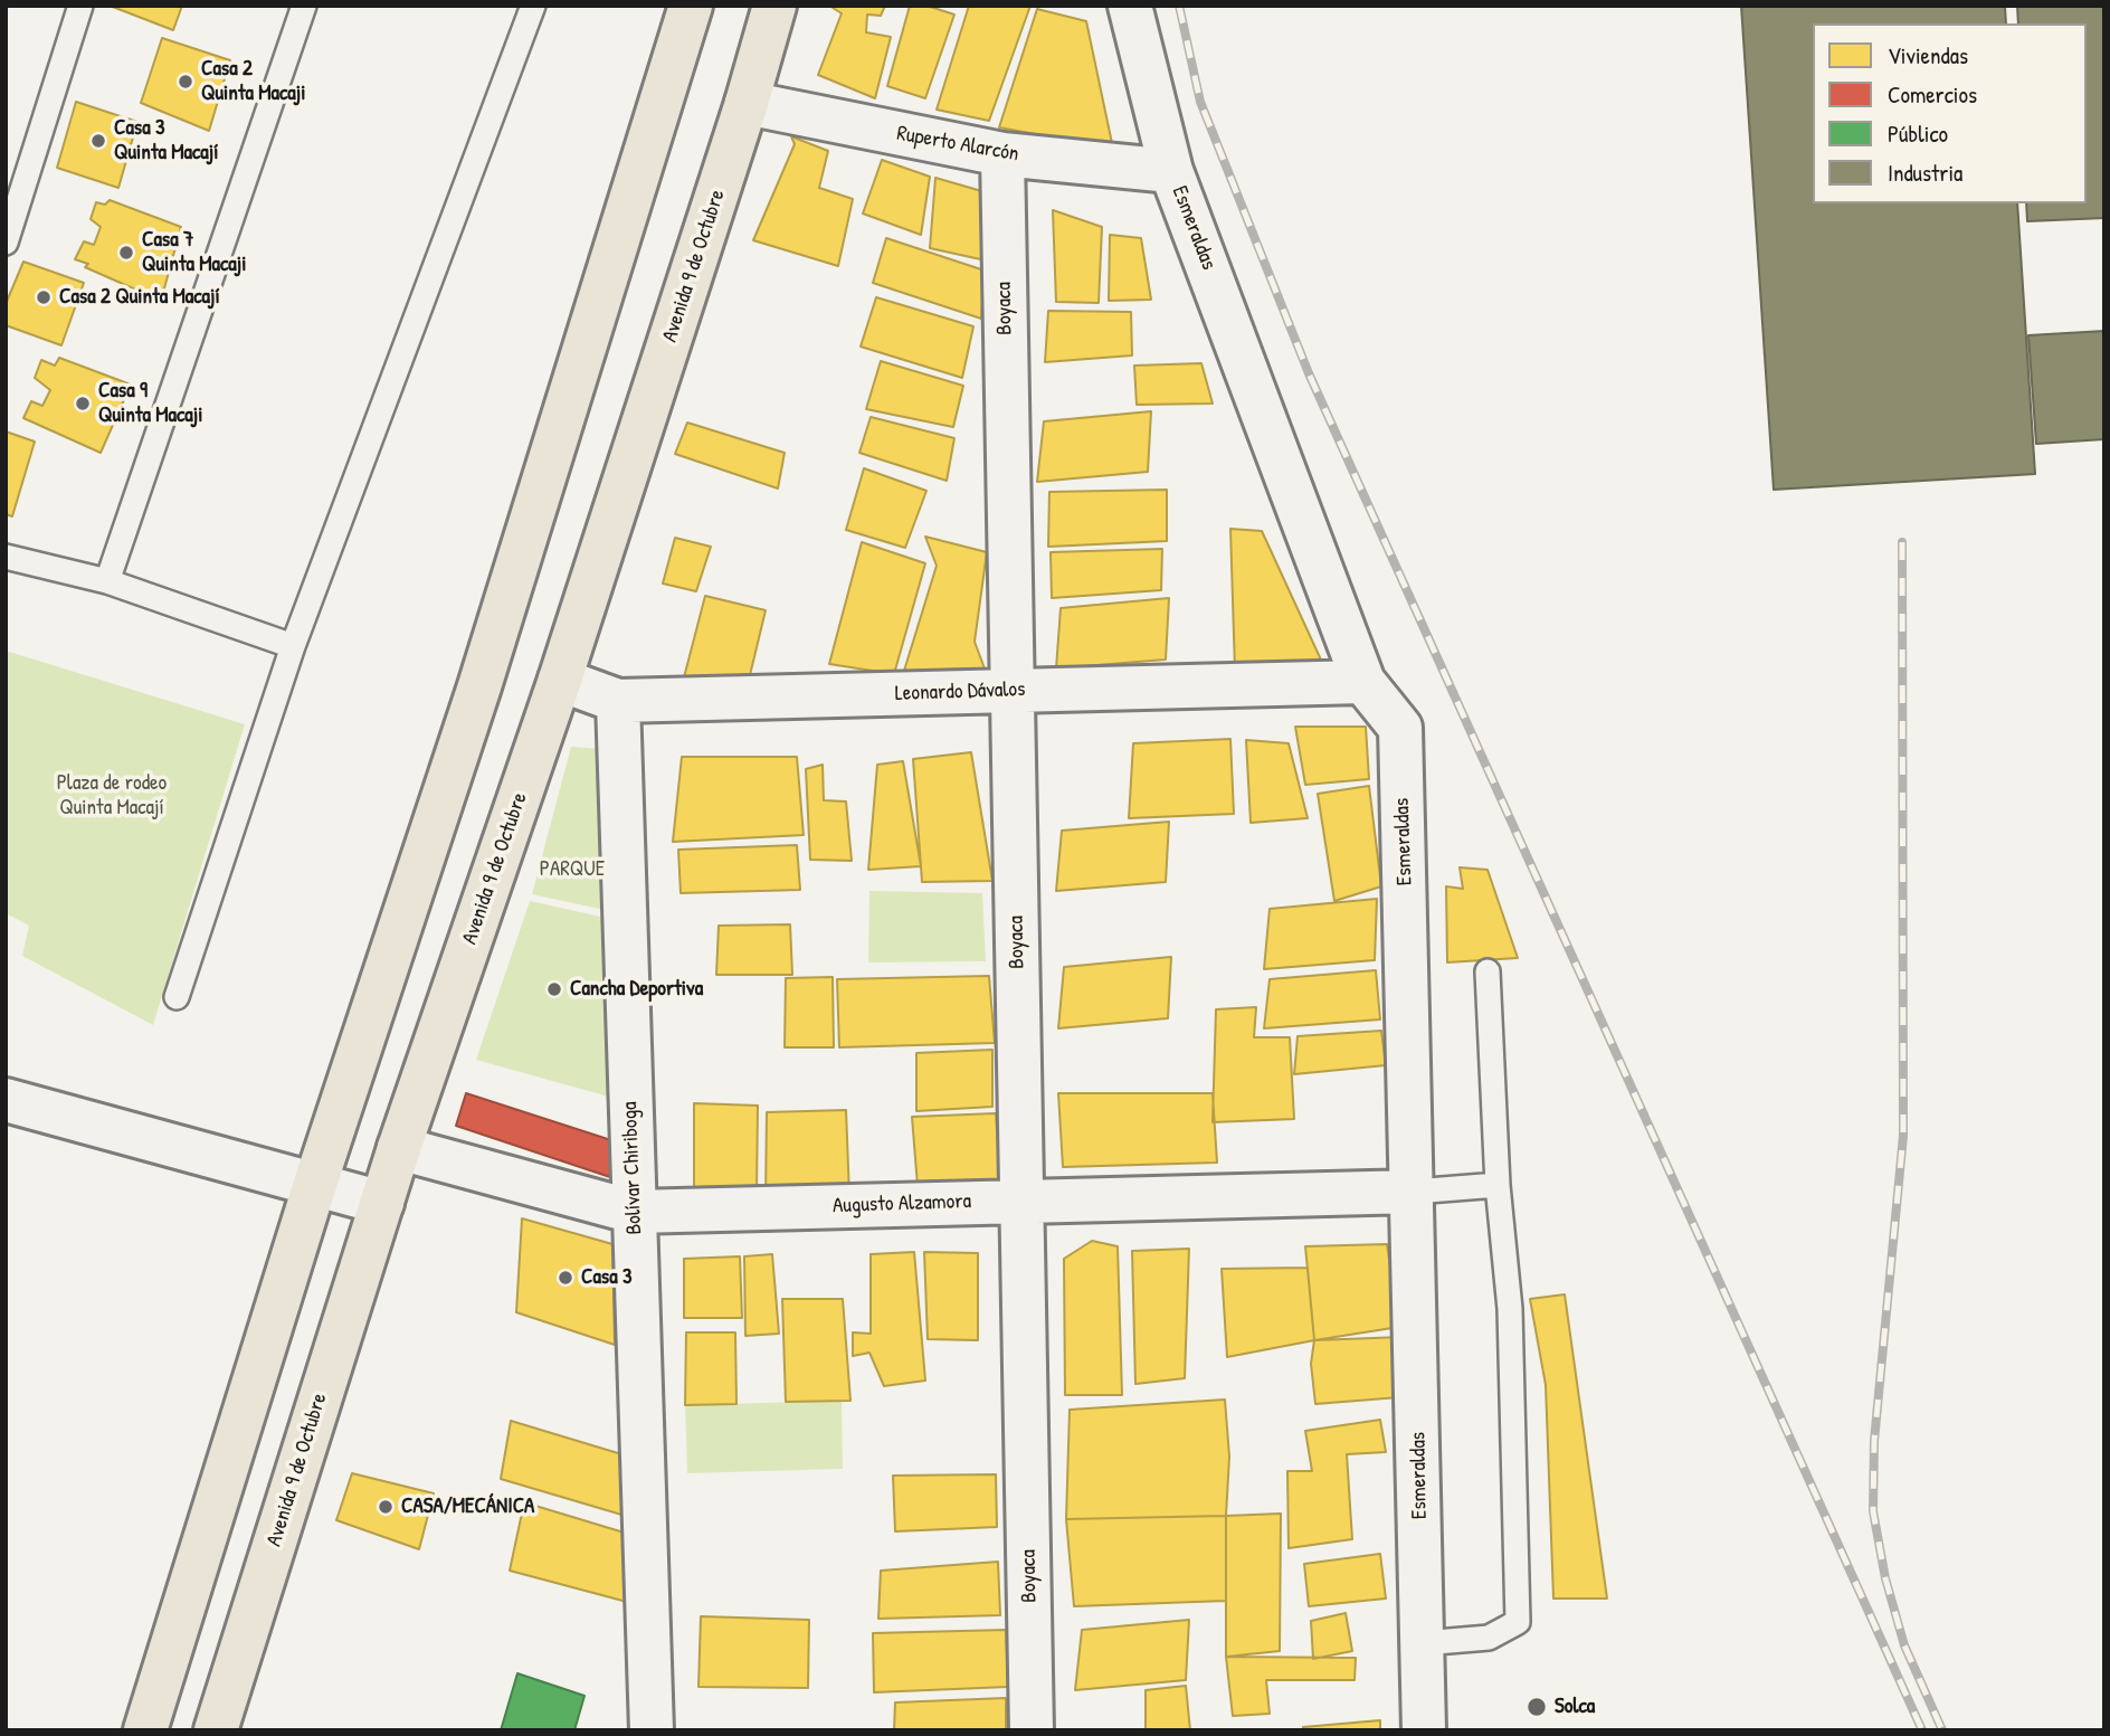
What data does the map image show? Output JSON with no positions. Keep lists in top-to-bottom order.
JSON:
{
  "streets": {
    "main road": ["Avenida 9 de Octubre"],
    "street": [
      "Ruperto Alarcón",
      "Esmeraldas",
      "Boyaca",
      "Leonardo Dávalos",
      "Bolívar Chiriboga",
      "Augusto Alzamora"
    ]
  },
  "crossings": [
    ["Ruperto Alarcón", "Esmeraldas"],
    ["Ruperto Alarcón", "Avenida 9 de Octubre"],
    ["Ruperto Alarcón", "Boyaca"],
    ["Esmeraldas", "Leonardo Dávalos"],
    ["Esmeraldas", "Augusto Alzamora"],
    ["Avenida 9 de Octubre", "Leonardo Dávalos"],
    ["Avenida 9 de Octubre", "Augusto Alzamora"],
    ["Boyaca", "Leonardo Dávalos"],
    ["Boyaca", "Augusto Alzamora"],
    ["Leonardo Dávalos", "Bolívar Chiriboga"],
    ["Bolívar Chiriboga", "Augusto Alzamora"]
  ],
  "parks": ["Plaza de rodeo Quinta Macají", "PARQUE"],
  "places": [
    "Casa 2 Quinta Macaji",
    "Casa 3 Quinta Macají",
    "Casa 7 Quinta Macaji",
    "Casa 2 Quinta Macají",
    "Casa 9 Quinta Macaji",
    "Cancha Deportiva",
    "Casa 3",
    "CASA/MECÁNICA",
    "Solca"
  ],
  "legend": [
    "Viviendas",
    "Comercios",
    "Público",
    "Industria"
  ]
}
